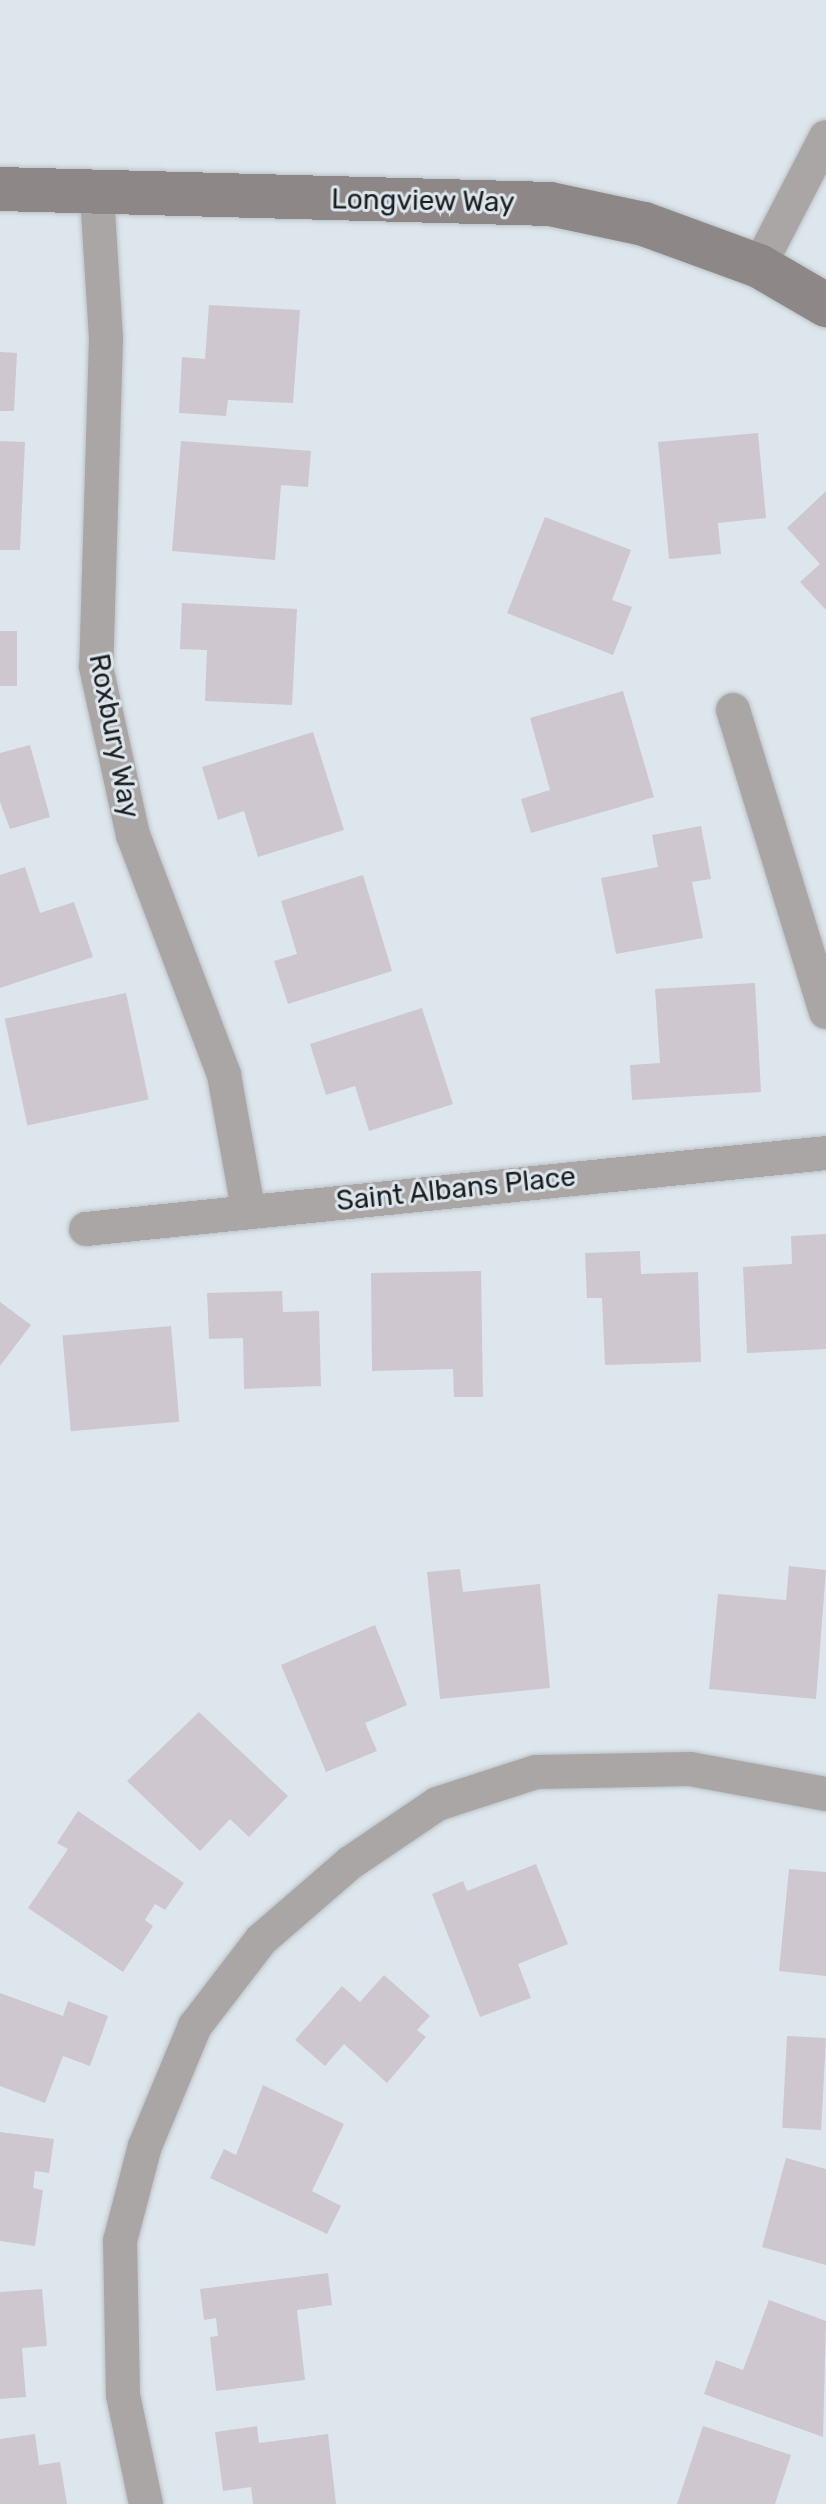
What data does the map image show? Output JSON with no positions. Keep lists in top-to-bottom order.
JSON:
{
  "streets": {
    "street": ["Longview Way", "Roxbury Way", "Saint Albans Place"]
  },
  "crossings": [
    ["Longview Way", "Roxbury Way"],
    ["Roxbury Way", "Saint Albans Place"]
  ]
}
